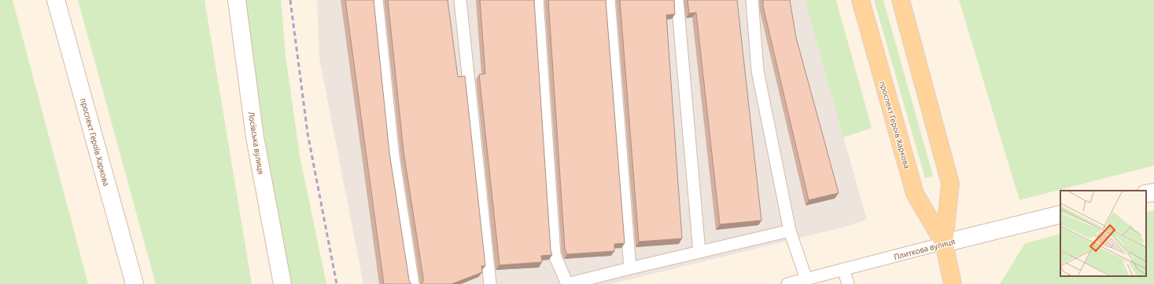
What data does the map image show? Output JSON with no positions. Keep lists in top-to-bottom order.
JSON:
{
  "streets": {
    "main road": ["проспект Героїв Харкова"],
    "street": ["Лосівська вулиця", "Плиткова вулиця"]
  },
  "crossings": [
    ["проспект Героїв Харкова", "Плиткова вулиця"]
  ]
}
